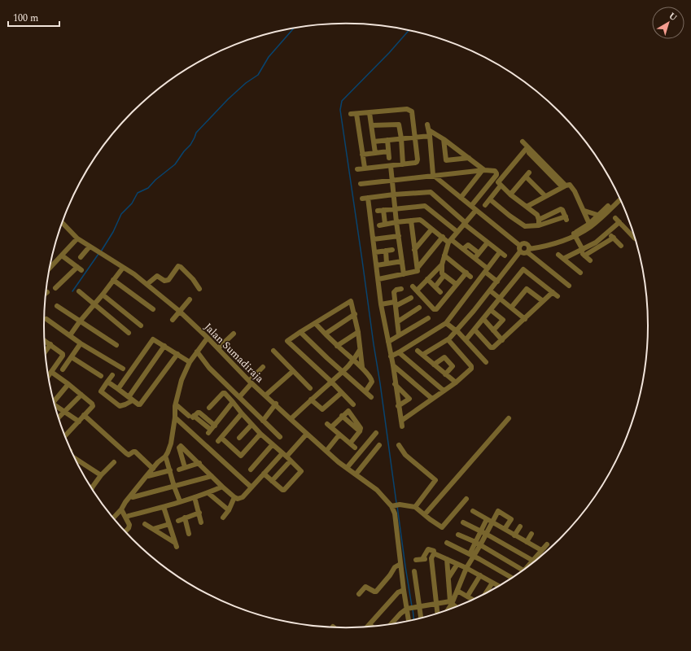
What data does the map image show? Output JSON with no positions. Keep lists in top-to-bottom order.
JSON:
{
  "streets": {
    "street": ["Jalan Sumadiraja"]
  },
  "scale_bar": "100 m",
  "north": "top right"
}
